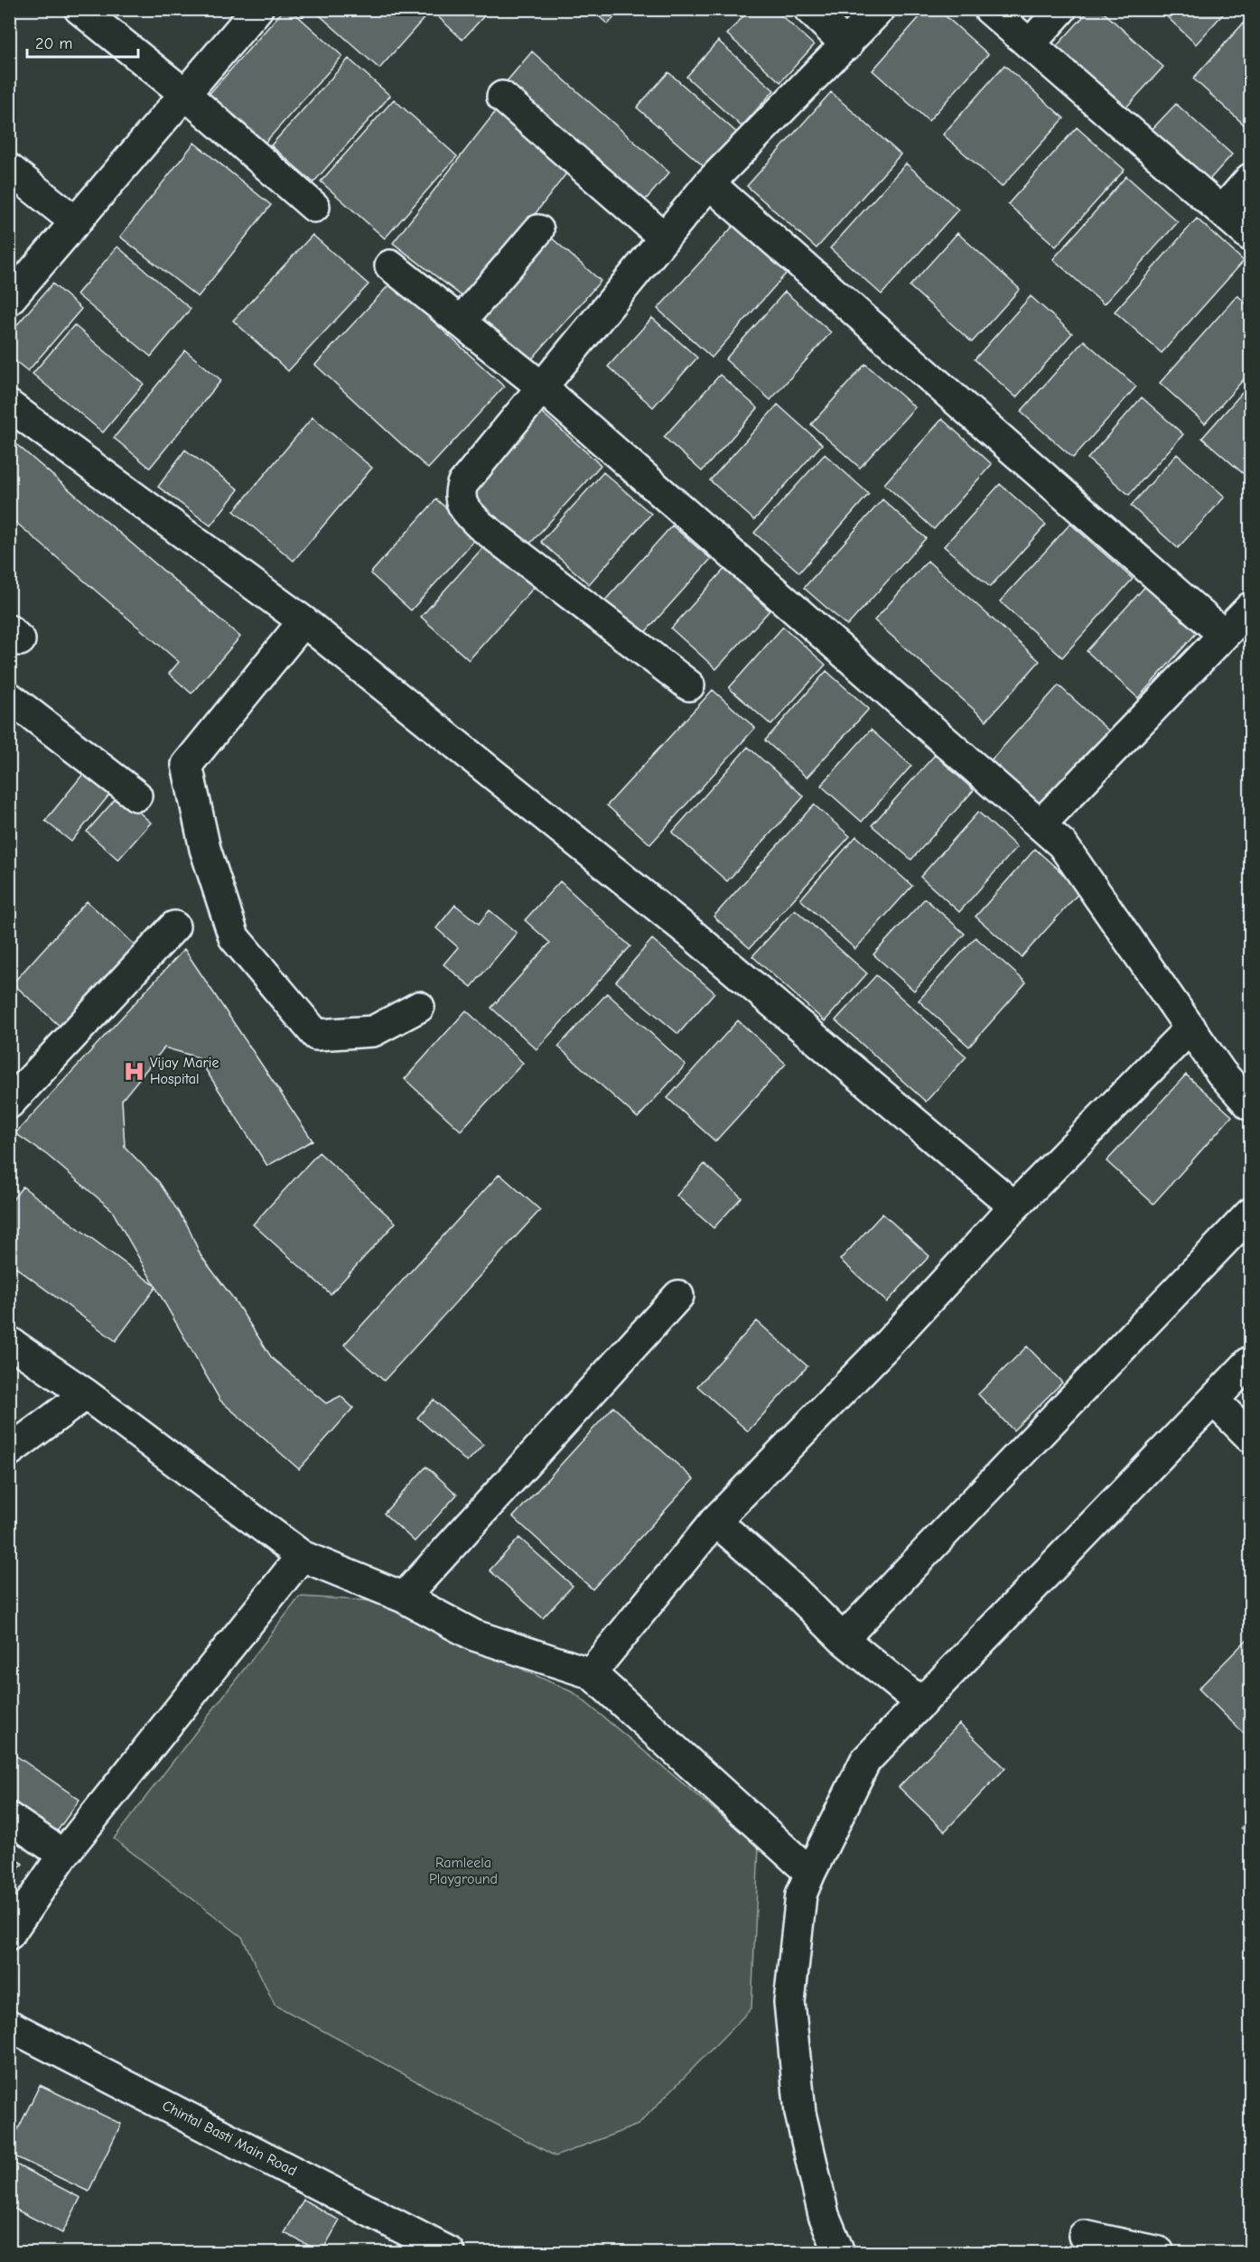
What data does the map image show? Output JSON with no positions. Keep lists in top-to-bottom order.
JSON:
{
  "streets": {
    "street": ["Chintal Basti Main Road"]
  },
  "parks": ["Ramleela Playground"],
  "places": {
    "hospital": ["Vijay Marie Hospital"]
  },
  "scale_bar": "20 m"
}
